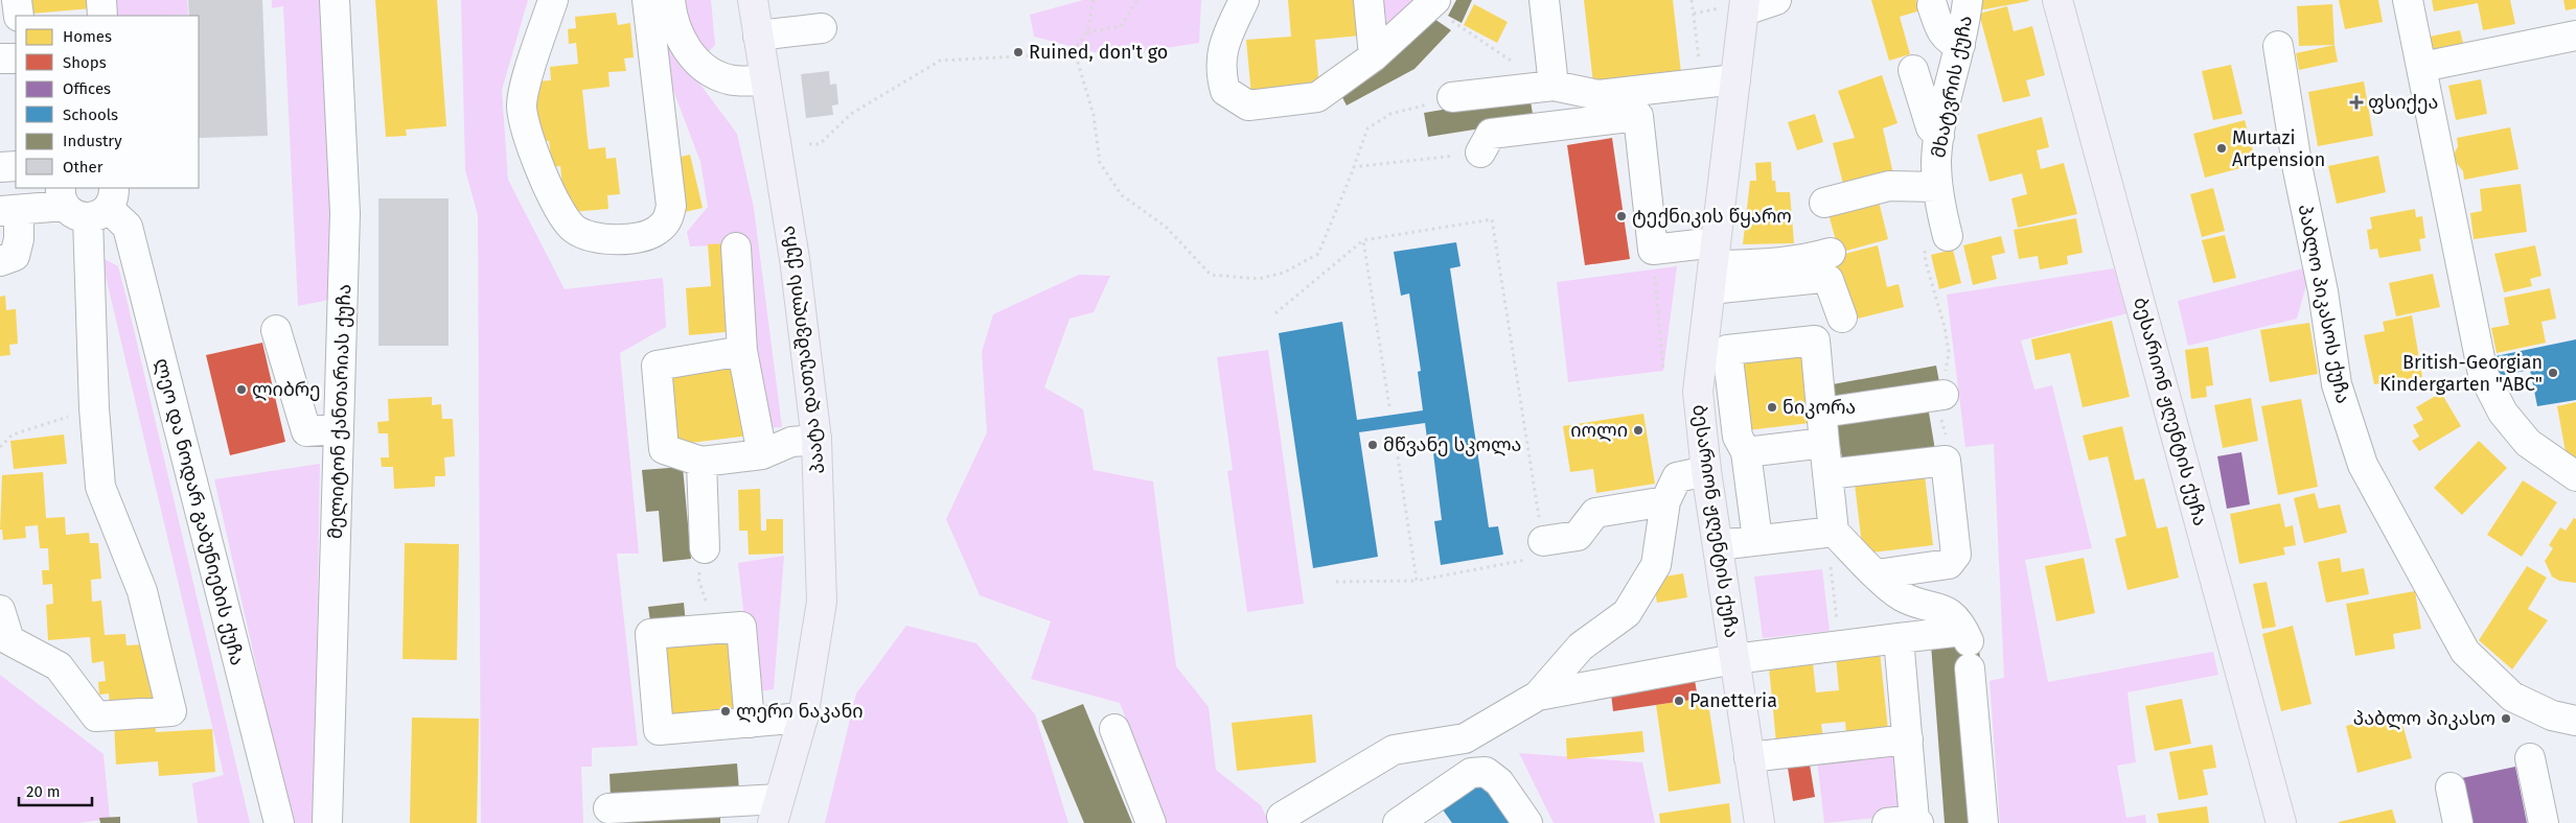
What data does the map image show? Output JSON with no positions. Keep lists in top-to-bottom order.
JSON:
{
  "streets": {
    "main road": ["პაატა დათუაშვილის ქუჩა", "ბესარიონ ჟღენტის ქუჩა"],
    "street": [
      "მხატვრის ქუჩა",
      "პაბლო პიკასოს ქუჩა",
      "მელიტონ ქანთარიას ქუჩა",
      "ლეო და ნოდარ გაბუნიების ქუჩა"
    ]
  },
  "places": {
    "other": [
      "Ruined, don't go",
      "Murtazi Artpension",
      "ტექნიკის წყარო",
      "British-Georgian Kindergarten \"ABC\"",
      "ლიბრე",
      "ნიკორა",
      "იოლი",
      "მწვანე სკოლა",
      "Panetteria",
      "ლერი ნაკანი",
      "პაბლო პიკასო"
    ],
    "health": ["ფსიქეა"]
  },
  "legend": [
    "Homes",
    "Shops",
    "Offices",
    "Schools",
    "Industry",
    "Other"
  ],
  "scale_bar": "20 m"
}
